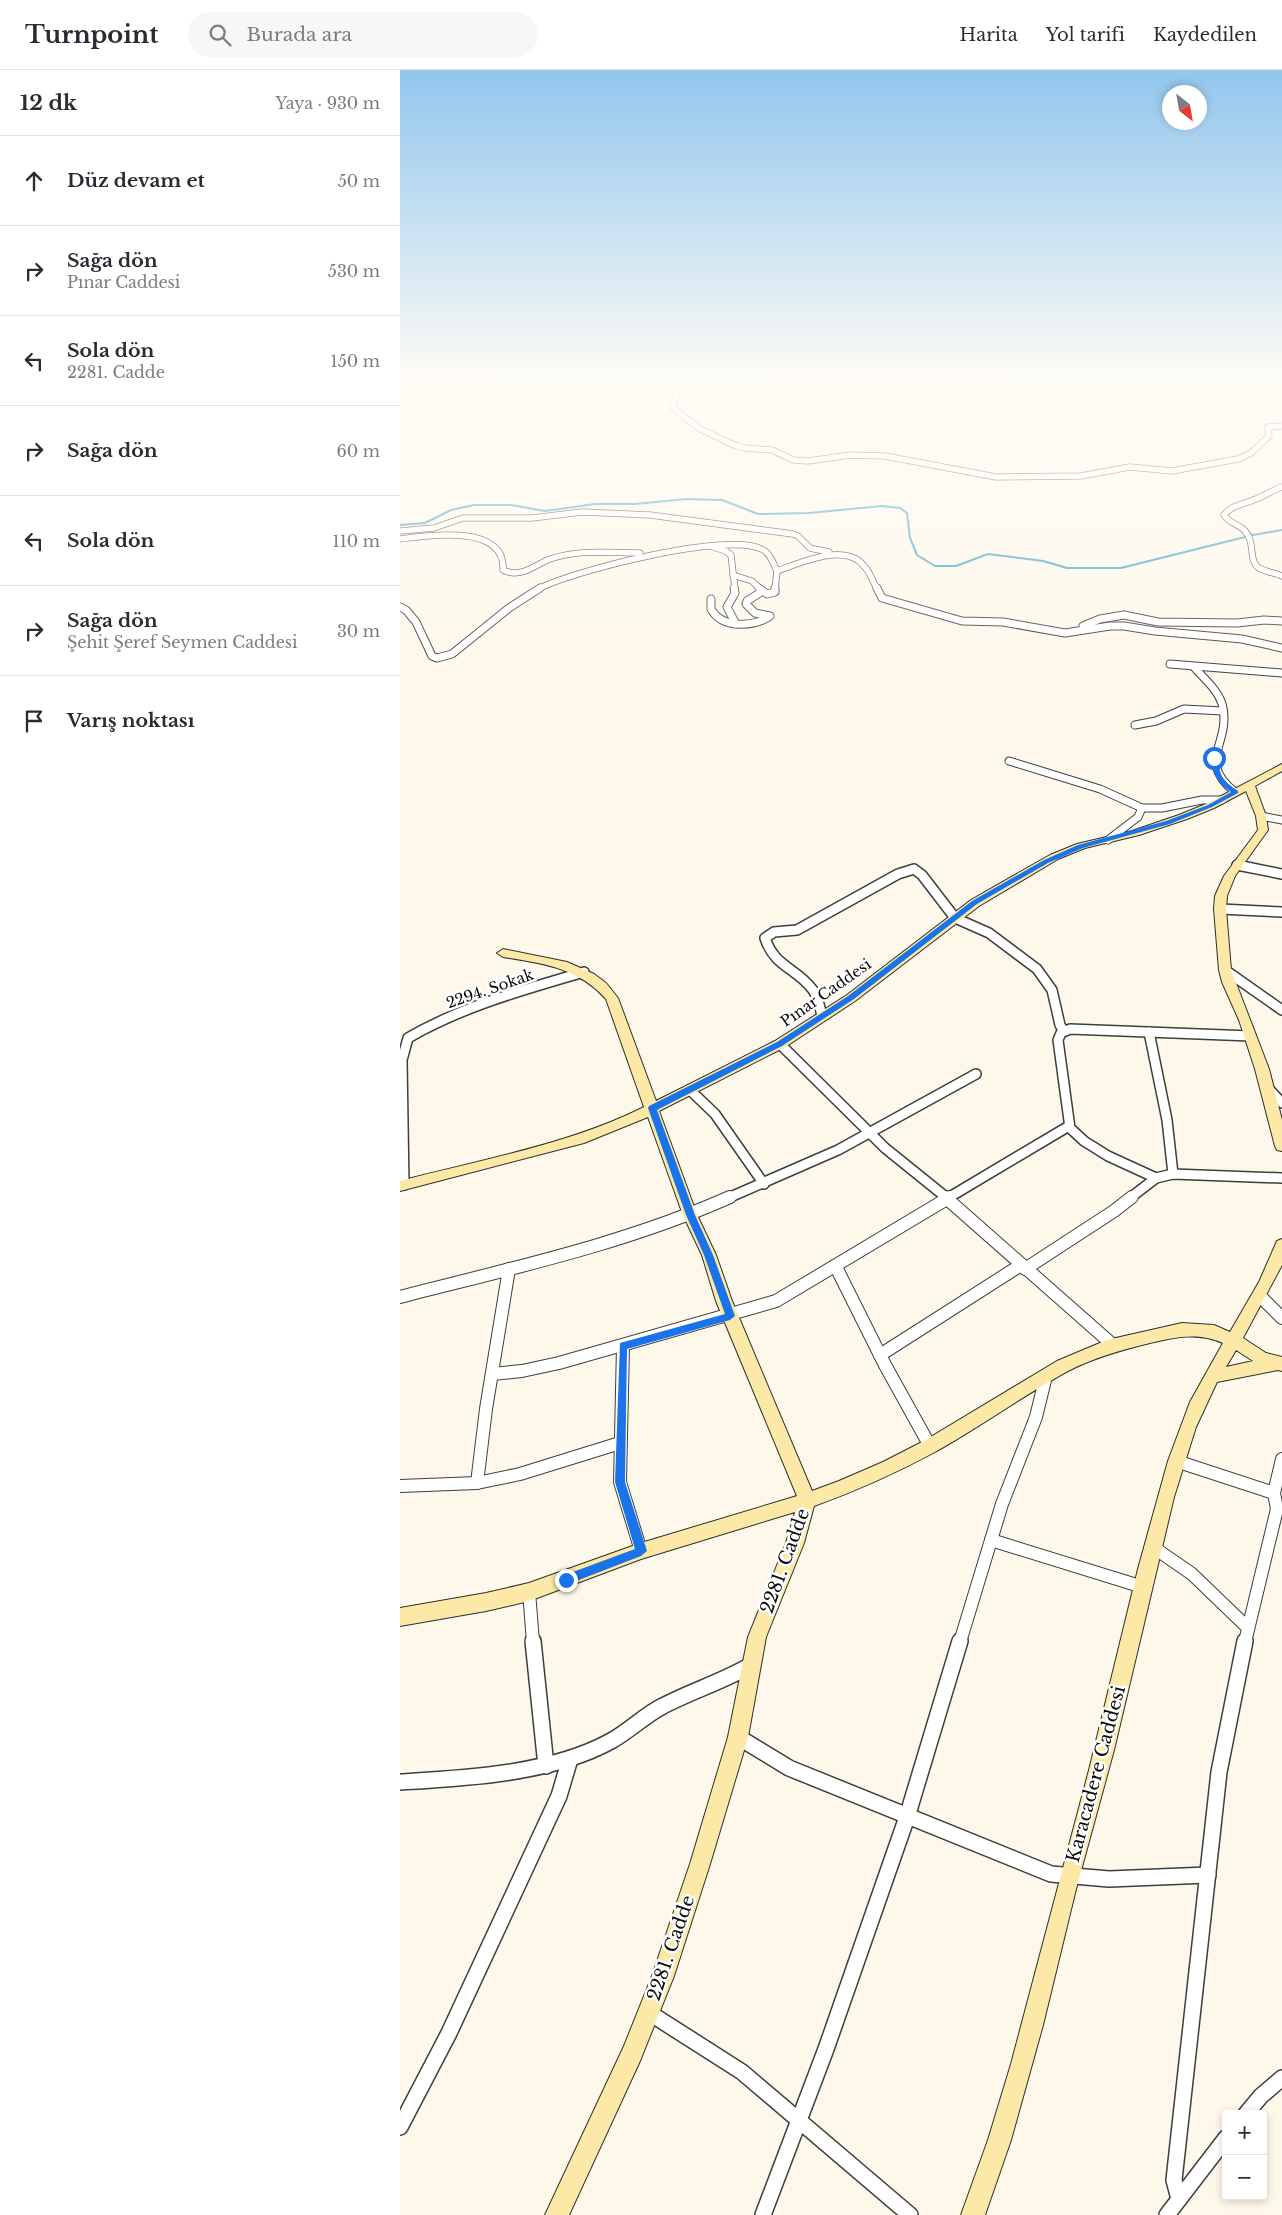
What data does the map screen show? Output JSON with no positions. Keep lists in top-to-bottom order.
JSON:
{
  "streets": {
    "street": [
      "2294. Sokak",
      "Pınar Caddesi",
      "2281. Cadde",
      "Karacadere Caddesi"
    ]
  },
  "crossings": [
    ["2294. Sokak", "Pınar Caddesi"],
    ["2294. Sokak", "2281. Cadde"],
    ["Pınar Caddesi", "2281. Cadde"]
  ],
  "north": "bottom right",
  "page": {
    "header": "Turnpoint",
    "search": "Burada ara",
    "nav": ["Harita", "Yol tarifi", "Kaydedilen"],
    "heading": ["12 dk", "Yaya · 930 m"],
    "list": [
      ["Düz devam et", "50 m"],
      ["Sağa dön", "Pınar Caddesi", "530 m"],
      ["Sola dön", "2281. Cadde", "150 m"],
      ["Sağa dön", "60 m"],
      ["Sola dön", "110 m"],
      ["Sağa dön", "Şehit Şeref Seymen Caddesi", "30 m"],
      "Varış noktası"
    ],
    "map_buttons": ["+", "−"]
  }
}
